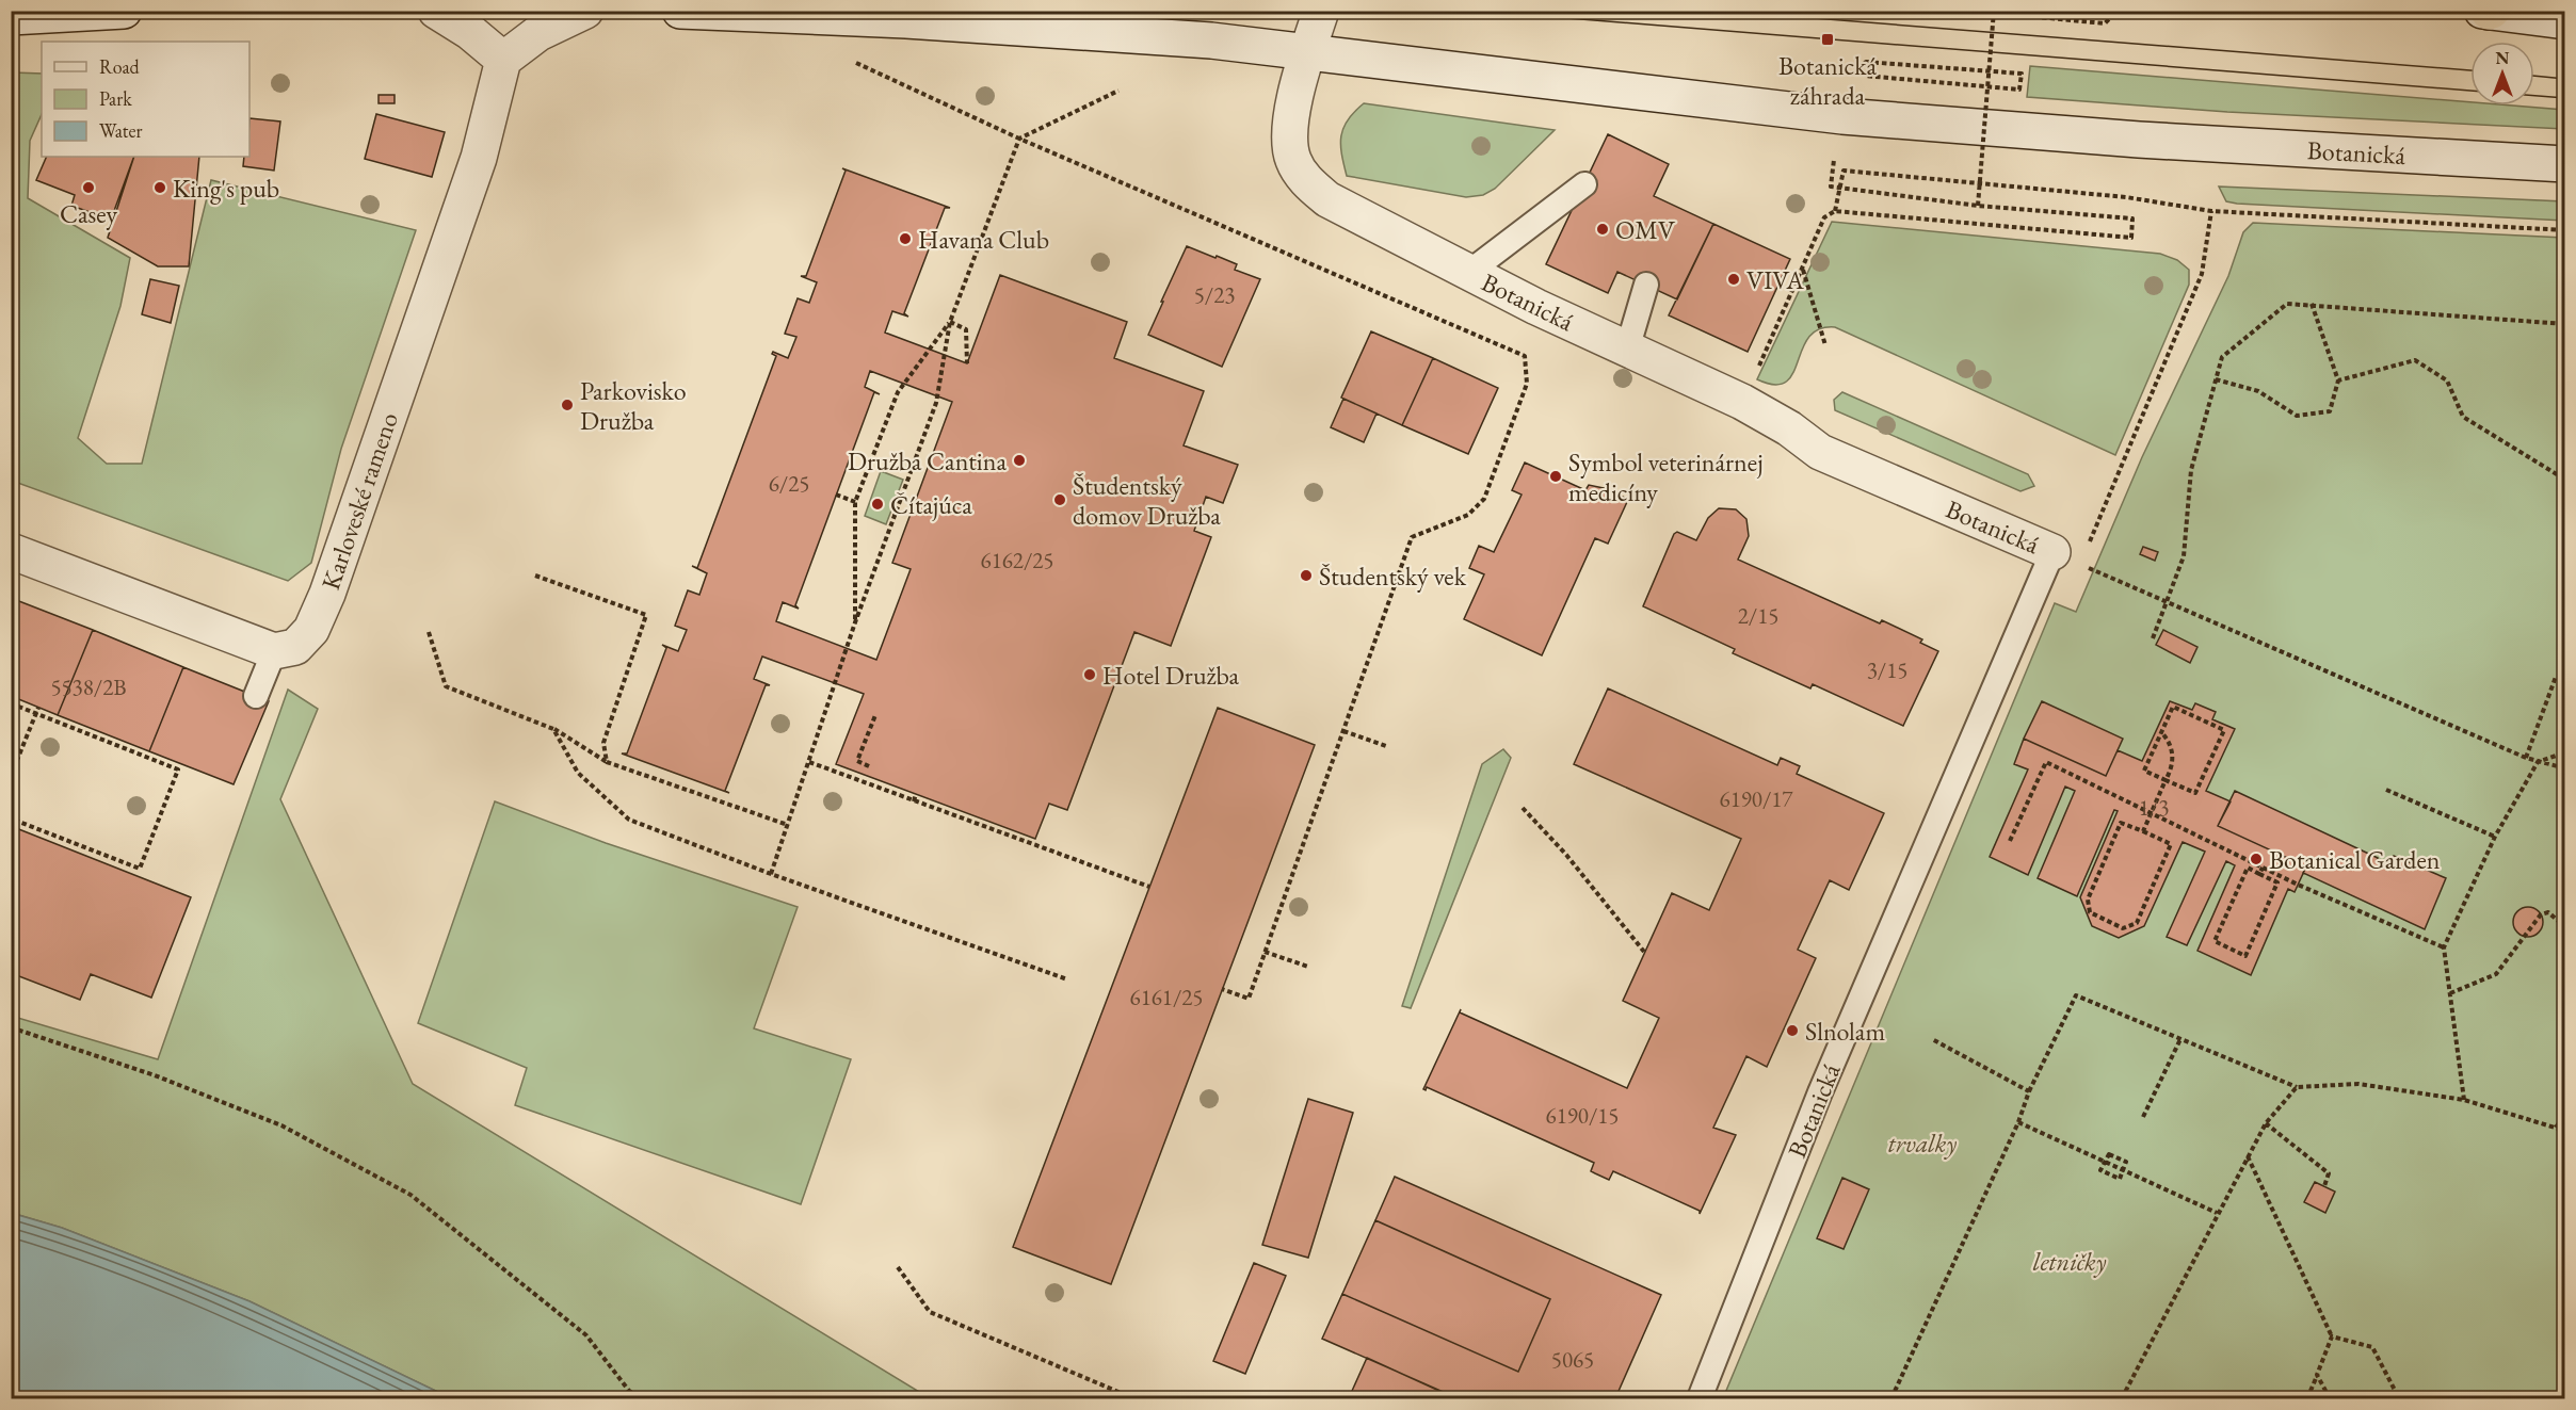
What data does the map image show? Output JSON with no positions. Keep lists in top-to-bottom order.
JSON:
{
  "streets": {
    "street": ["Botanická", "Karloveské rameno"]
  },
  "parks": ["trvalky", "letničky"],
  "places": {
    "transit": ["Botanická záhrada"],
    "other": [
      "Casey",
      "King's pub",
      "OMV",
      "Havana Club",
      "VIVA",
      "Parkovisko Družba",
      "Družba Cantina",
      "Symbol veterinárnej medicíny",
      "Študentský domov Družba",
      "Čítajúca",
      "Študentský vek",
      "Hotel Družba",
      "Botanical Garden",
      "Slnolam"
    ]
  },
  "house_numbers": [
    "5/23",
    "6/25",
    "6162/25",
    "2/15",
    "3/15",
    "5538/2B",
    "6190/17",
    "1/3",
    "6161/25",
    "6190/15",
    "5065"
  ],
  "legend": ["Road", "Park", "Water"],
  "north": "top"
}
